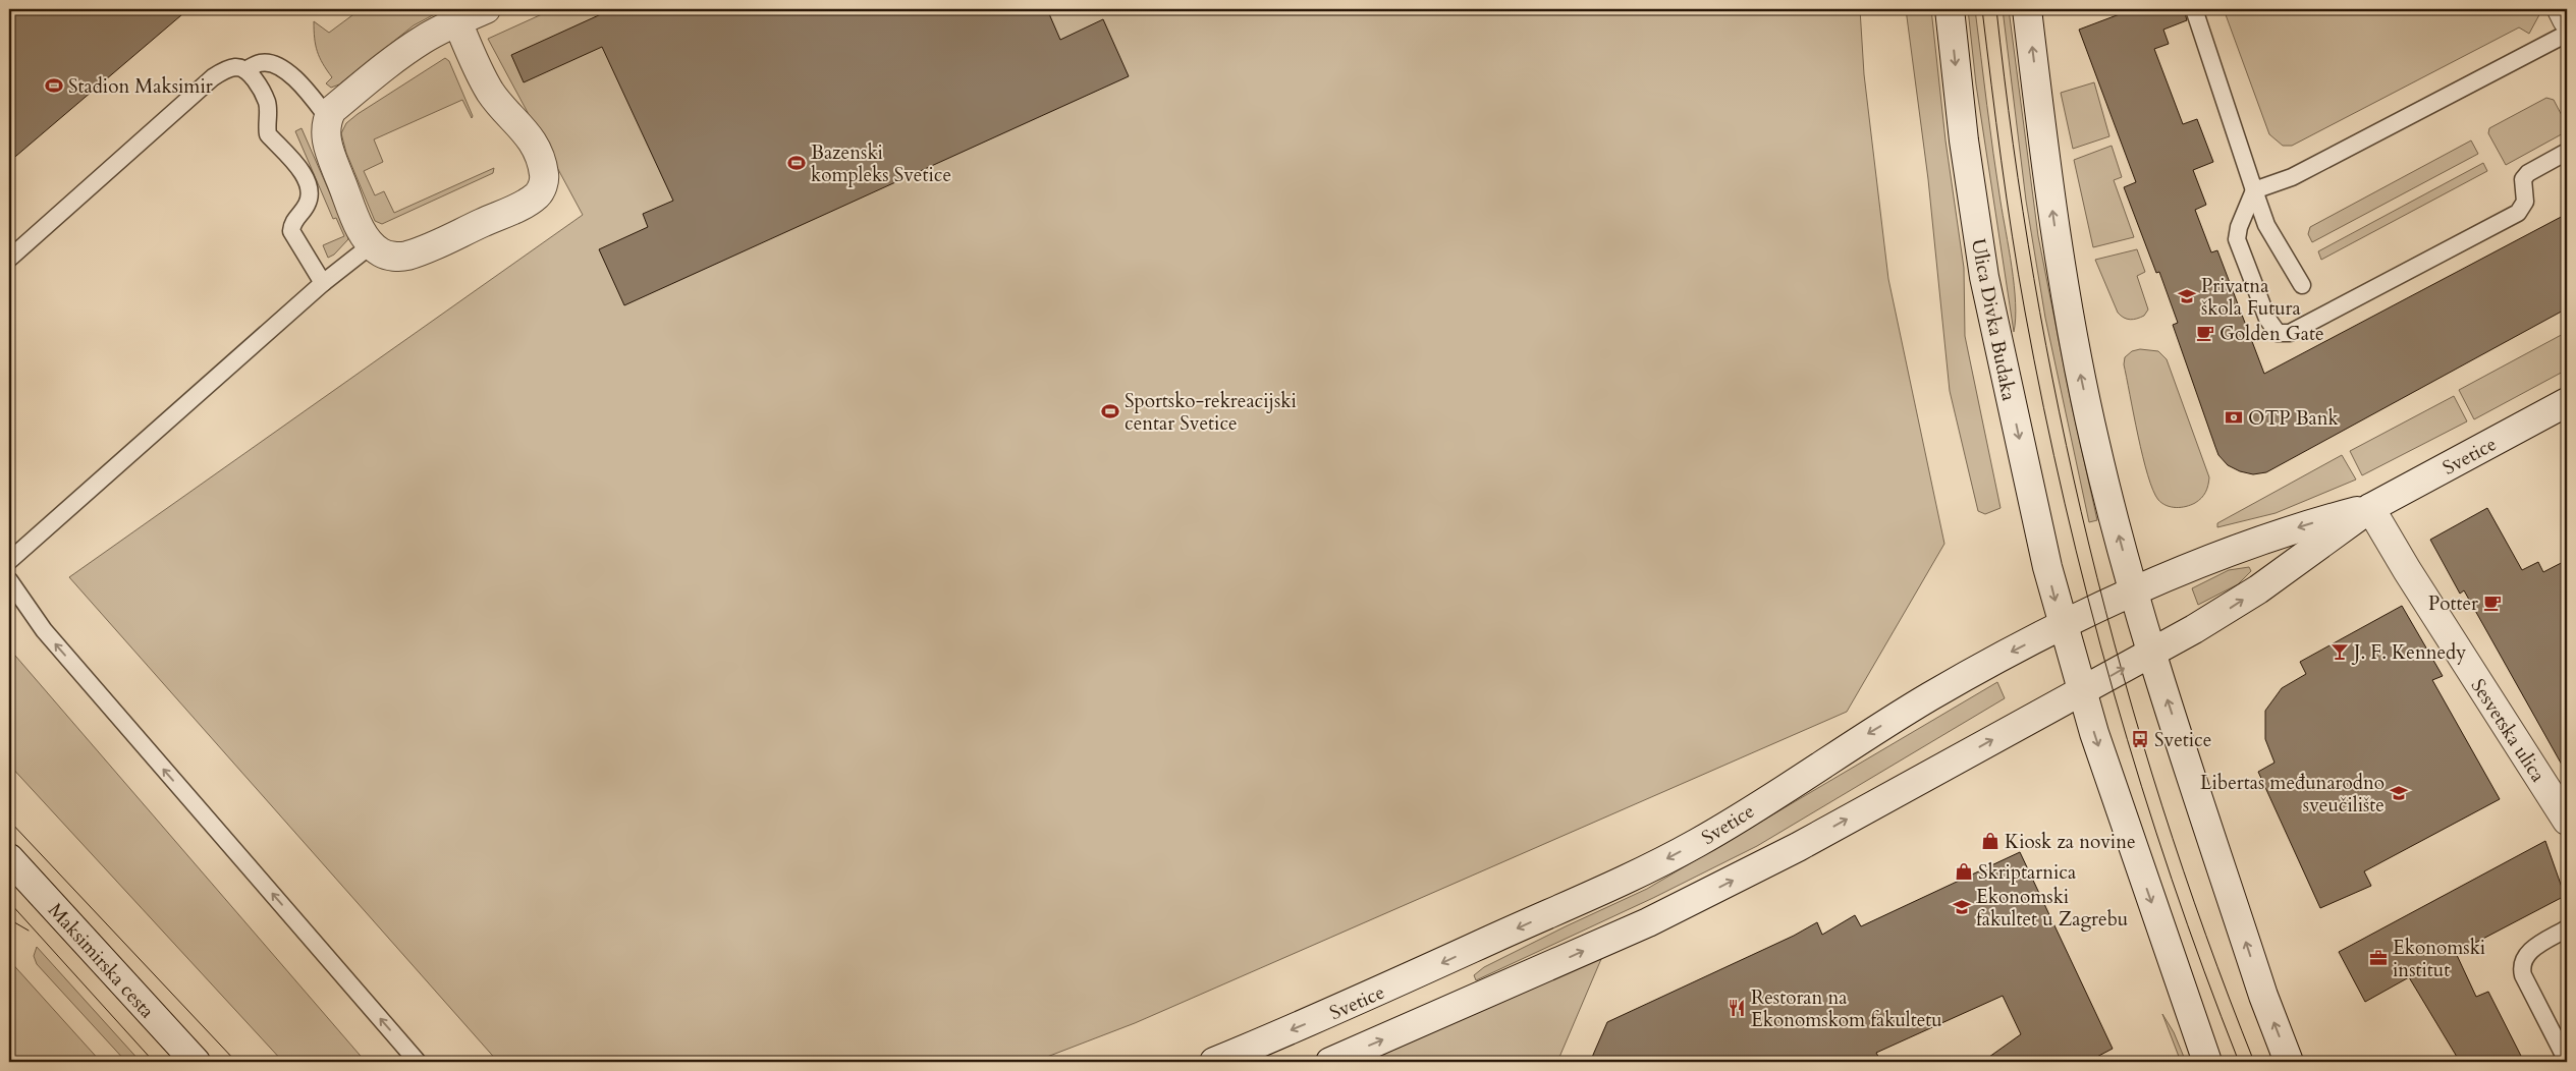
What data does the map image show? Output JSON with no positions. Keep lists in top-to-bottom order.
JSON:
{
  "streets": {
    "main road": [
      "Ulica Divka Budaka",
      "Svetice",
      "Sesvetska ulica",
      "Maksimirska cesta"
    ]
  },
  "crossings": [
    ["Ulica Divka Budaka", "Svetice"],
    ["Svetice", "Sesvetska ulica"]
  ],
  "places": {
    "sports": ["Stadion Maksimir", "Bazenski kompleks Svetice", "Sportsko-rekreacijski centar Svetice"],
    "school or university": ["Privatna škola Futura", "Libertas međunarodno sveučilište", "Ekonomski fakultet u Zagrebu"],
    "cafe": ["Golden Gate", "Potter"],
    "bank": ["OTP Bank"],
    "bar": ["J. F. Kennedy"],
    "bus stop": ["Svetice"],
    "shop": ["Kiosk za novine", "Skriptarnica"],
    "office": ["Ekonomski institut"],
    "restaurant": ["Restoran na Ekonomskom fakultetu"]
  }
}
